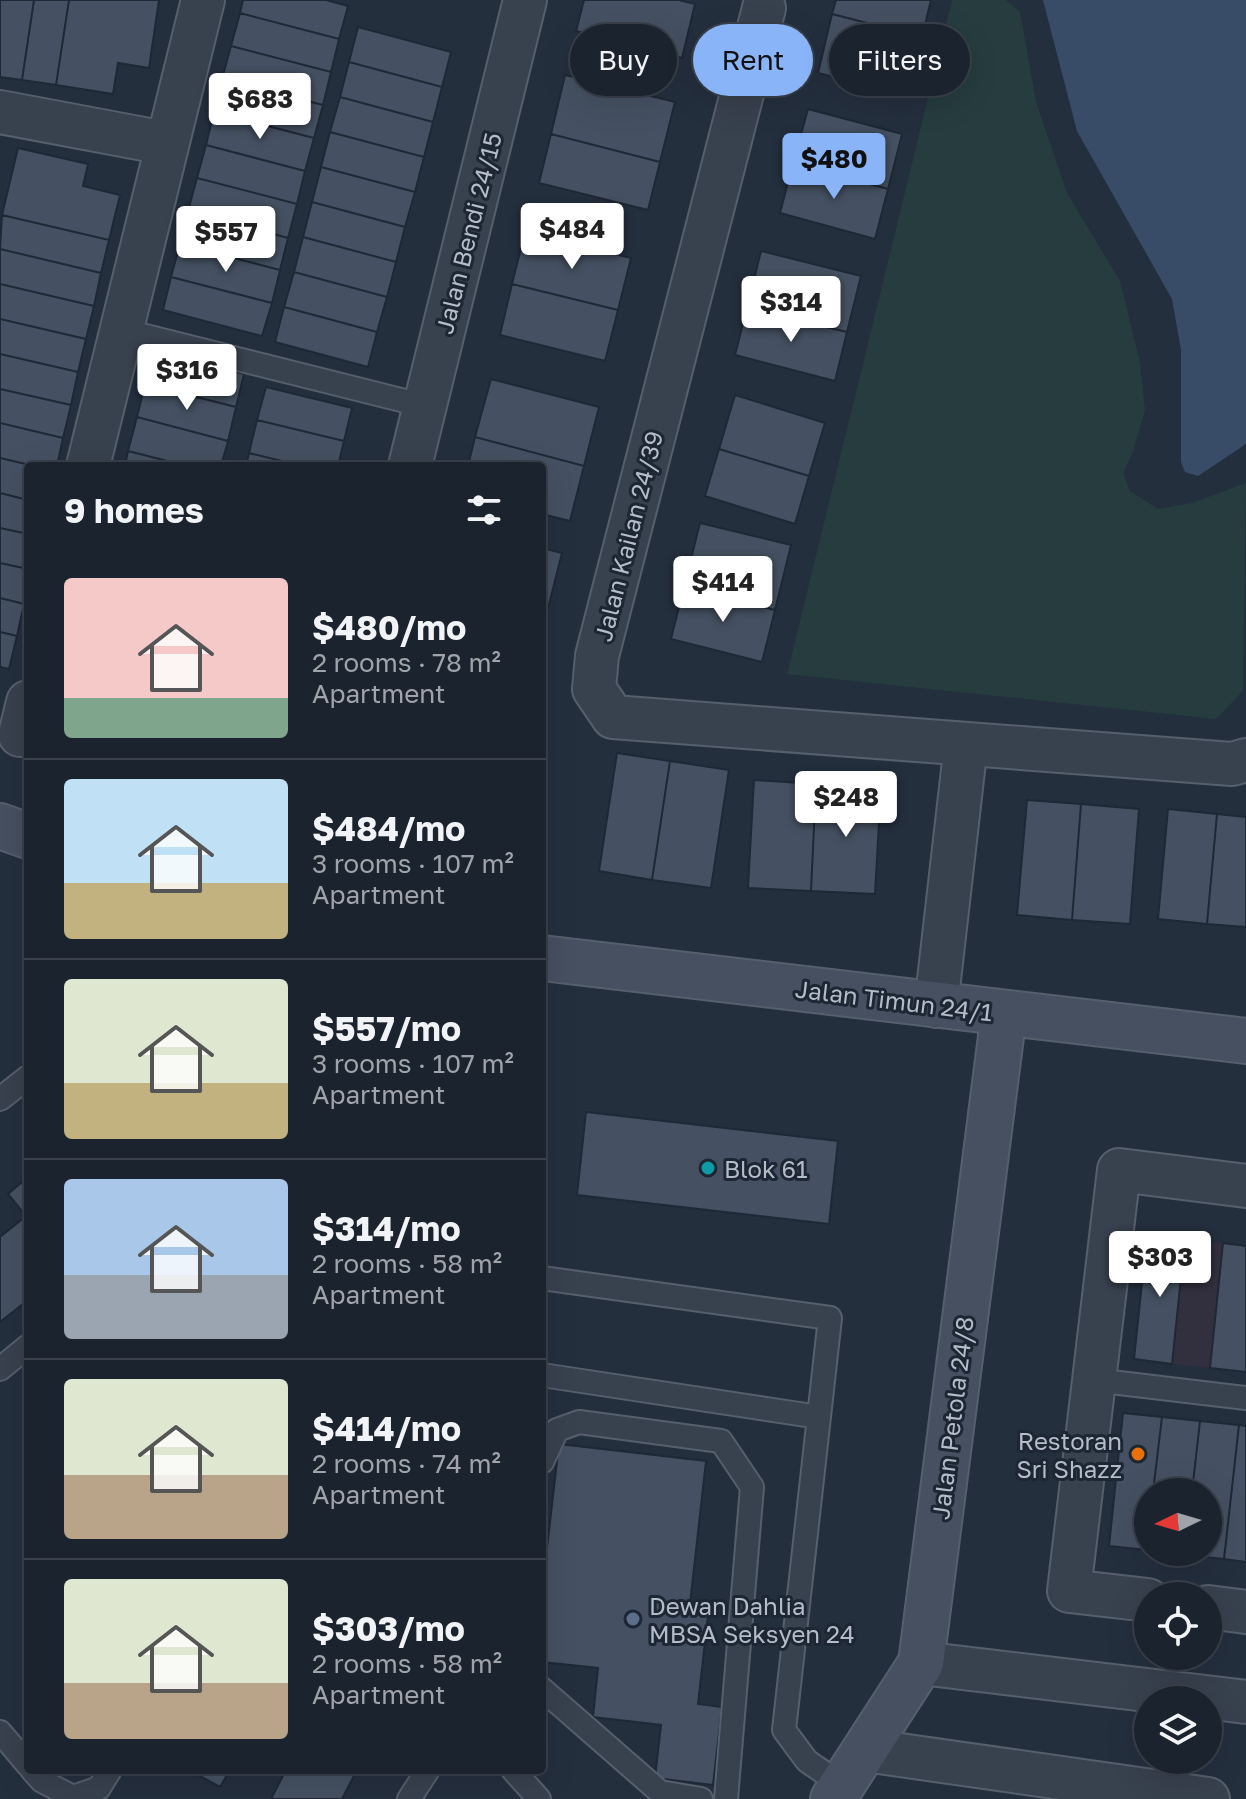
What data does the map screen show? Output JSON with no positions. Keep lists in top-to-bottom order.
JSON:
{
  "streets": {
    "street": [
      "Jalan Bendi 24/15",
      "Jalan Kailan 24/39",
      "Jalan Timun 24/1",
      "Jalan Petola 24/8"
    ]
  },
  "crossings": [
    ["Jalan Timun 24/1", "Jalan Petola 24/8"]
  ],
  "places": ["Blok 61", "Restoran Sri Shazz", "Dewan Dahlia MBSA Seksyen 24"],
  "north": "left",
  "page": {
    "chip": ["Buy", "Rent", "Filters"],
    "price": [
      "$683",
      "$480",
      "$484",
      "$557",
      "$314",
      "$316",
      "$414",
      "$248",
      "$303"
    ],
    "heading": "9 homes",
    "list": [
      {
        "name": "$480/mo",
        "note": "2 rooms · 78 m² · Apartment"
      },
      {
        "name": "$484/mo",
        "note": "3 rooms · 107 m² · Apartment"
      },
      {
        "name": "$557/mo",
        "note": "3 rooms · 107 m² · Apartment"
      },
      {
        "name": "$314/mo",
        "note": "2 rooms · 58 m² · Apartment"
      },
      {
        "name": "$414/mo",
        "note": "2 rooms · 74 m² · Apartment"
      },
      {
        "name": "$303/mo",
        "note": "2 rooms · 58 m² · Apartment"
      }
    ]
  }
}
